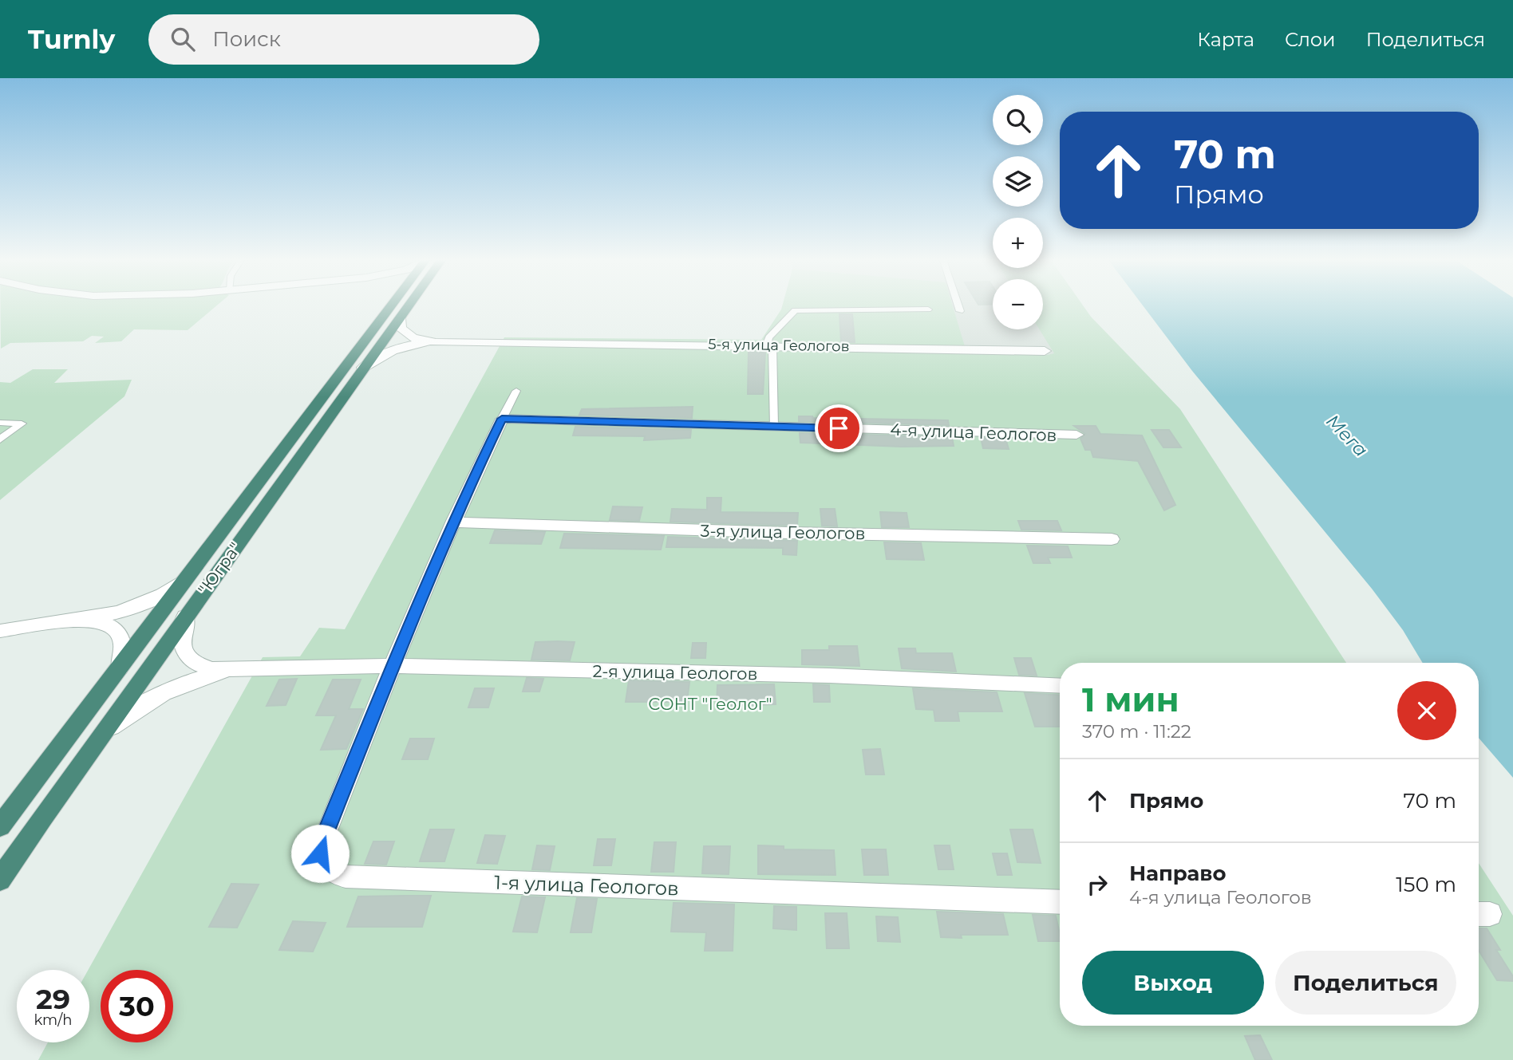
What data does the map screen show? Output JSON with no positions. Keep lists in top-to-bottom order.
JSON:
{
  "streets": {
    "highway": ["\"Югра\""],
    "street": [
      "5-я улица Геологов",
      "4-я улица Геологов",
      "3-я улица Геологов",
      "2-я улица Геологов",
      "1-я улица Геологов"
    ]
  },
  "crossings": [
    ["2-я улица Геологов", "1-я улица Геологов"]
  ],
  "water": ["Мега"],
  "parks": ["СОНТ \"Геолог\""],
  "page": {
    "header": "Turnly",
    "search": "Поиск",
    "nav": ["Карта", "Слои", "Поделиться"],
    "map_buttons": ["+", "−"],
    "turn": ["70 m", "Прямо"],
    "heading": ["1 мин", "370 m · 11:22"],
    "list": [
      {
        "name": "Прямо",
        "value": "70 m"
      },
      {
        "name": "Направо",
        "note": "4-я улица Геологов",
        "value": "150 m"
      }
    ],
    "buttons": ["Выход", "Поделиться"],
    "speed": "29 km/h",
    "limit": "30"
  }
}
